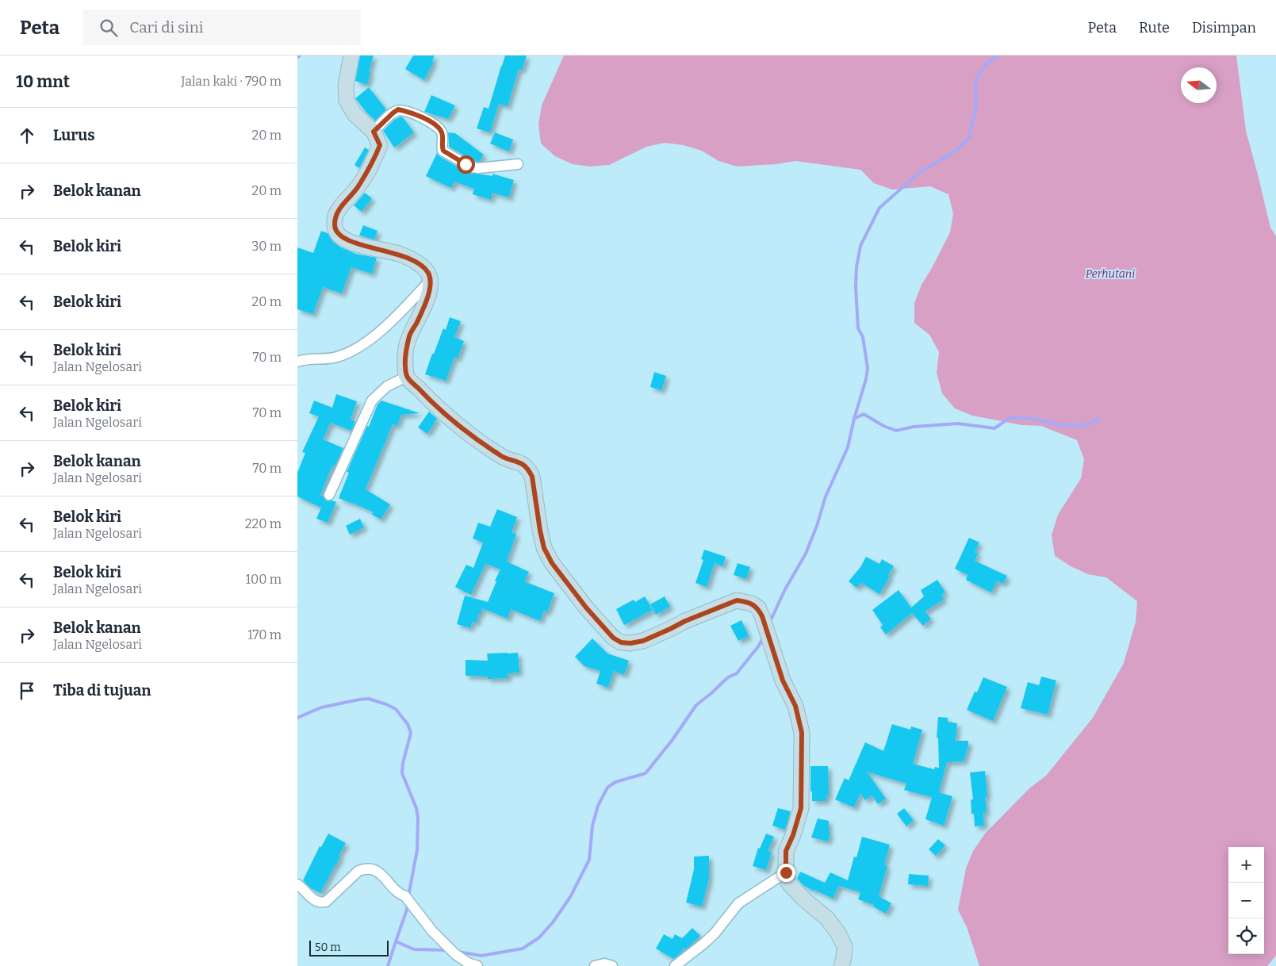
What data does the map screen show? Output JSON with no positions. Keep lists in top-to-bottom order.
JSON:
{
  "parks": ["Perhutani"],
  "scale_bar": "50 m",
  "north": "left",
  "page": {
    "header": "Peta",
    "search": "Cari di sini",
    "nav": ["Peta", "Rute", "Disimpan"],
    "heading": ["10 mnt", "Jalan kaki · 790 m"],
    "list": [
      ["Lurus", "20 m"],
      ["Belok kanan", "20 m"],
      ["Belok kiri", "30 m"],
      ["Belok kiri", "20 m"],
      ["Belok kiri", "Jalan Ngelosari", "70 m"],
      ["Belok kiri", "Jalan Ngelosari", "70 m"],
      ["Belok kanan", "Jalan Ngelosari", "70 m"],
      ["Belok kiri", "Jalan Ngelosari", "220 m"],
      ["Belok kiri", "Jalan Ngelosari", "100 m"],
      ["Belok kanan", "Jalan Ngelosari", "170 m"],
      "Tiba di tujuan"
    ],
    "map_buttons": ["+", "−"],
    "scale": "50 m"
  }
}
